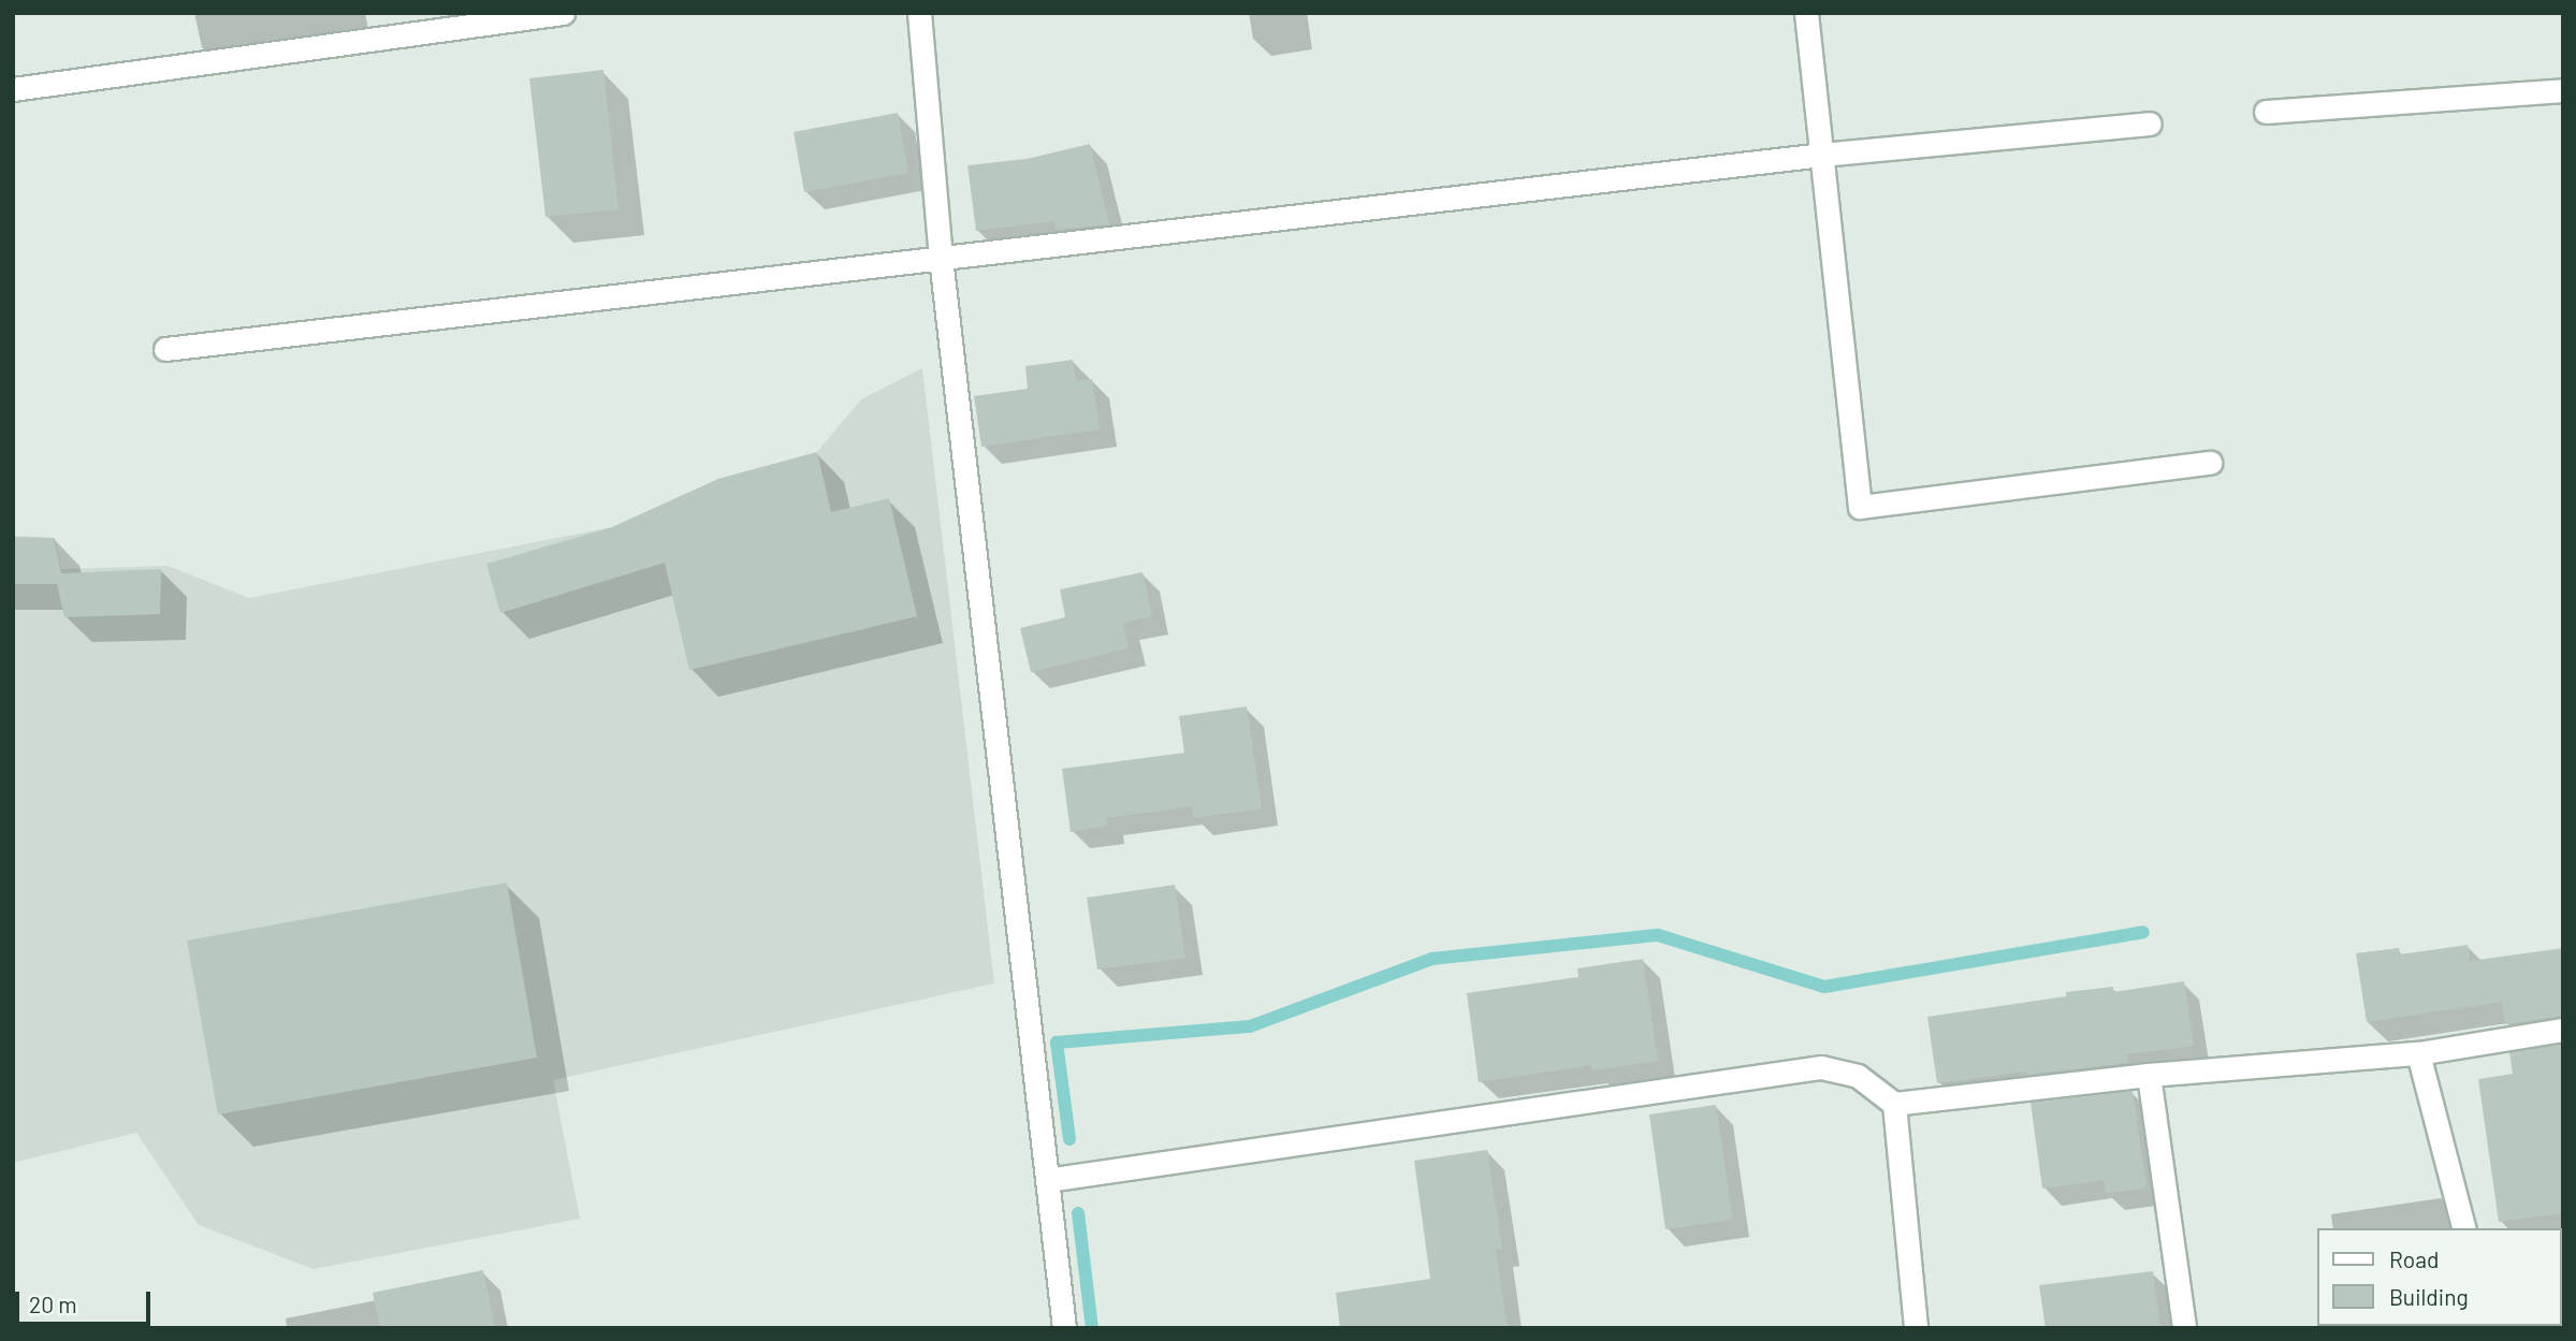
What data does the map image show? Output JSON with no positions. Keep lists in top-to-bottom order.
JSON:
{
  "legend": ["Road", "Building"],
  "scale_bar": "20 m"
}
